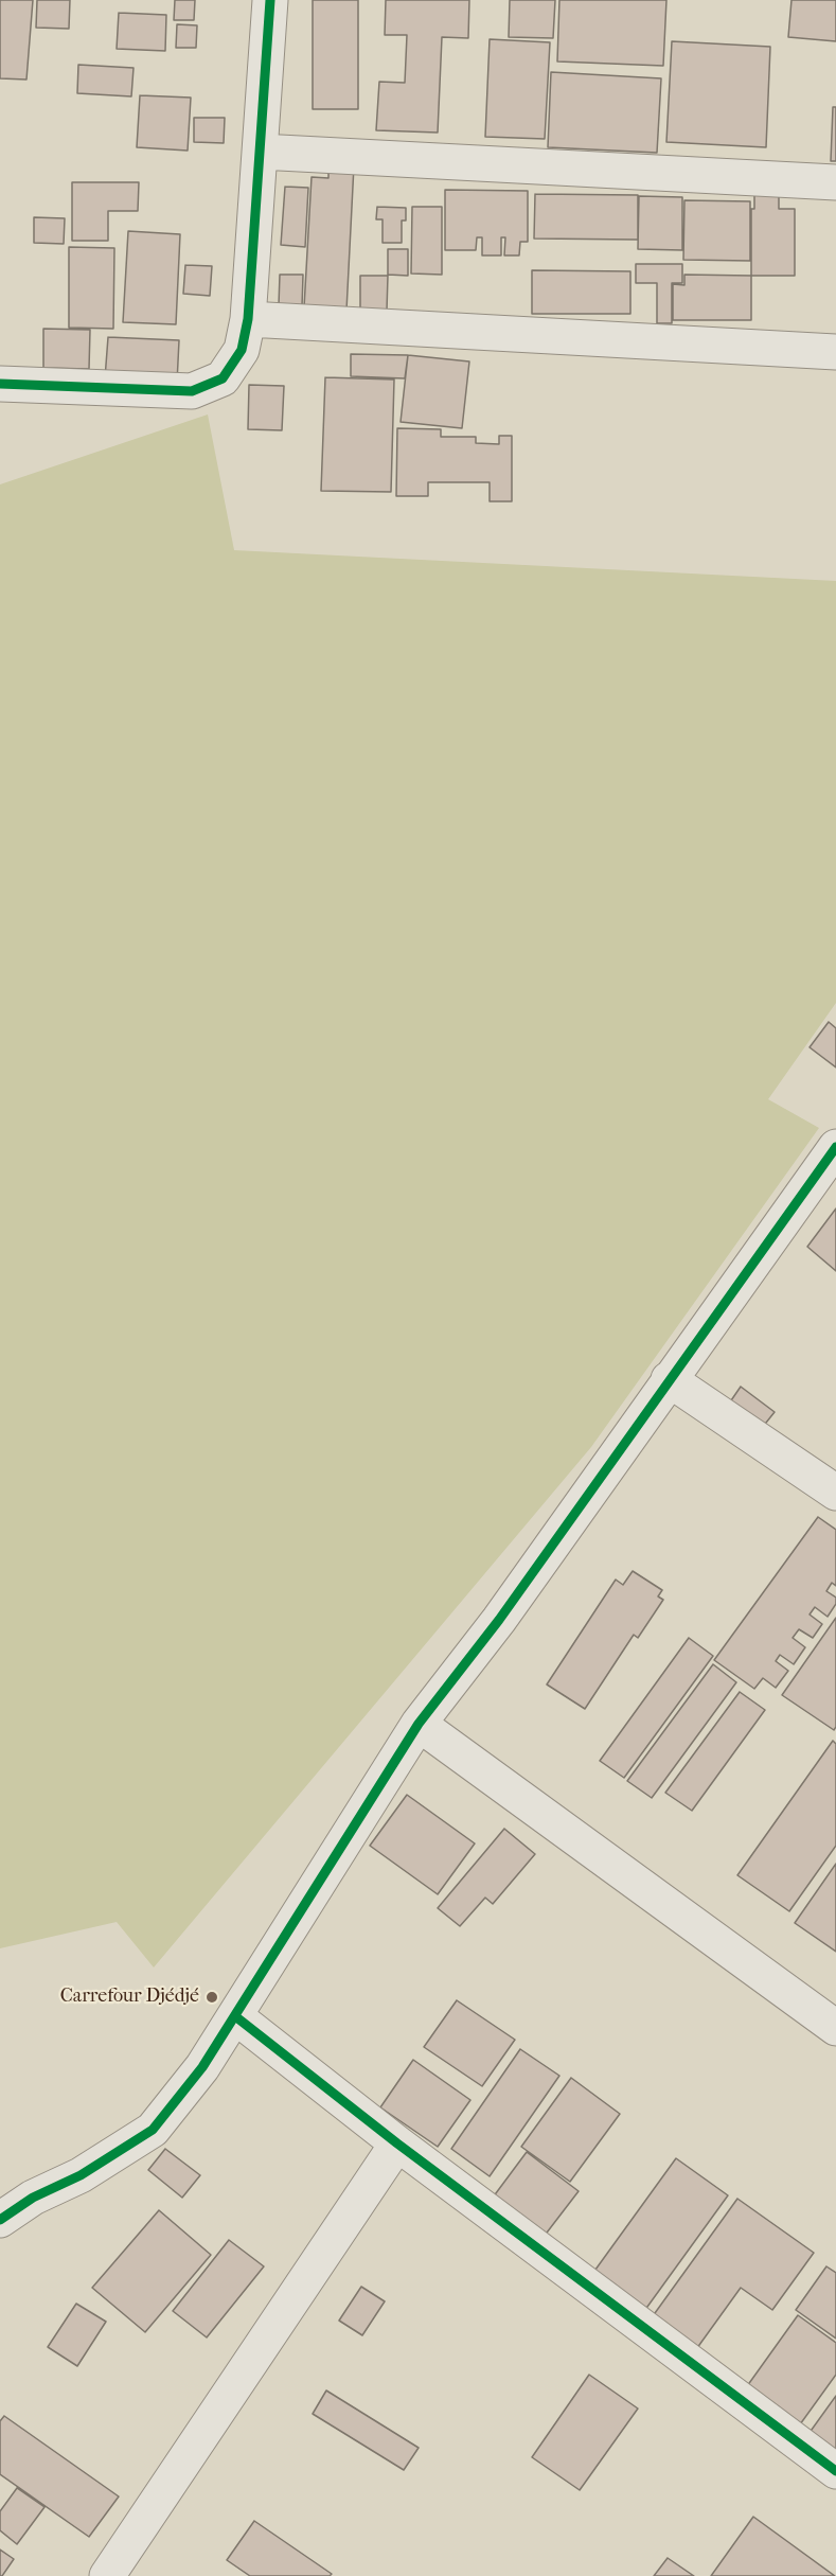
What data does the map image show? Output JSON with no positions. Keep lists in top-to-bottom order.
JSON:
{
  "places": ["Carrefour Djédjé"]
}
